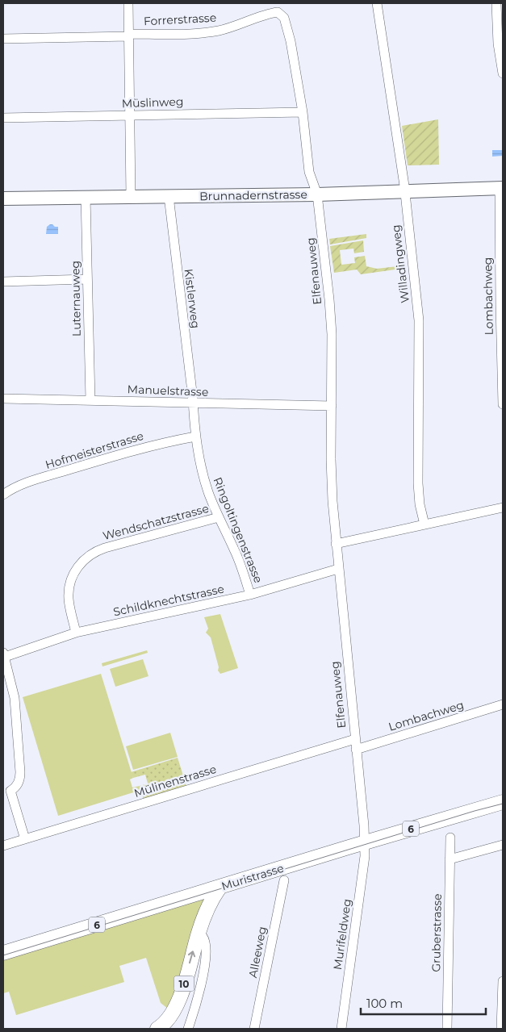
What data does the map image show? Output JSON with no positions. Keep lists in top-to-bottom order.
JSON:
{
  "streets": {
    "main road": ["6", "Muristrasse", "10"],
    "street": [
      "Forrerstrasse",
      "Müslinweg",
      "Brunnadernstrasse",
      "Willadingweg",
      "Elfenauweg",
      "Lombachweg",
      "Luternauweg",
      "Kistlerweg",
      "Manuelstrasse",
      "Hofmeisterstrasse",
      "Wendschatzstrasse",
      "Ringoltingenstrasse",
      "Schildknechtstrasse",
      "Mülinenstrasse",
      "Gruberstrasse",
      "Murifeldweg",
      "Alleeweg"
    ]
  },
  "crossings": [
    ["Forrerstrasse", "Elfenauweg"],
    ["Müslinweg", "Elfenauweg"],
    ["Brunnadernstrasse", "Willadingweg"],
    ["Brunnadernstrasse", "Elfenauweg"],
    ["Brunnadernstrasse", "Lombachweg"],
    ["Brunnadernstrasse", "Luternauweg"],
    ["Brunnadernstrasse", "Kistlerweg"],
    ["Elfenauweg", "Lombachweg"],
    ["Elfenauweg", "Manuelstrasse"],
    ["Elfenauweg", "Schildknechtstrasse"],
    ["Elfenauweg", "Mülinenstrasse"],
    ["Elfenauweg", "Muristrasse"],
    ["Elfenauweg", "Murifeldweg"],
    ["Luternauweg", "Manuelstrasse"],
    ["Kistlerweg", "Manuelstrasse"],
    ["Kistlerweg", "Ringoltingenstrasse"],
    ["Manuelstrasse", "Ringoltingenstrasse"],
    ["Hofmeisterstrasse", "Ringoltingenstrasse"],
    ["Wendschatzstrasse", "Ringoltingenstrasse"],
    ["Wendschatzstrasse", "Schildknechtstrasse"],
    ["Ringoltingenstrasse", "Schildknechtstrasse"],
    ["Muristrasse", "Murifeldweg"],
    ["Muristrasse", "10"]
  ],
  "scale_bar": "100 m"
}
